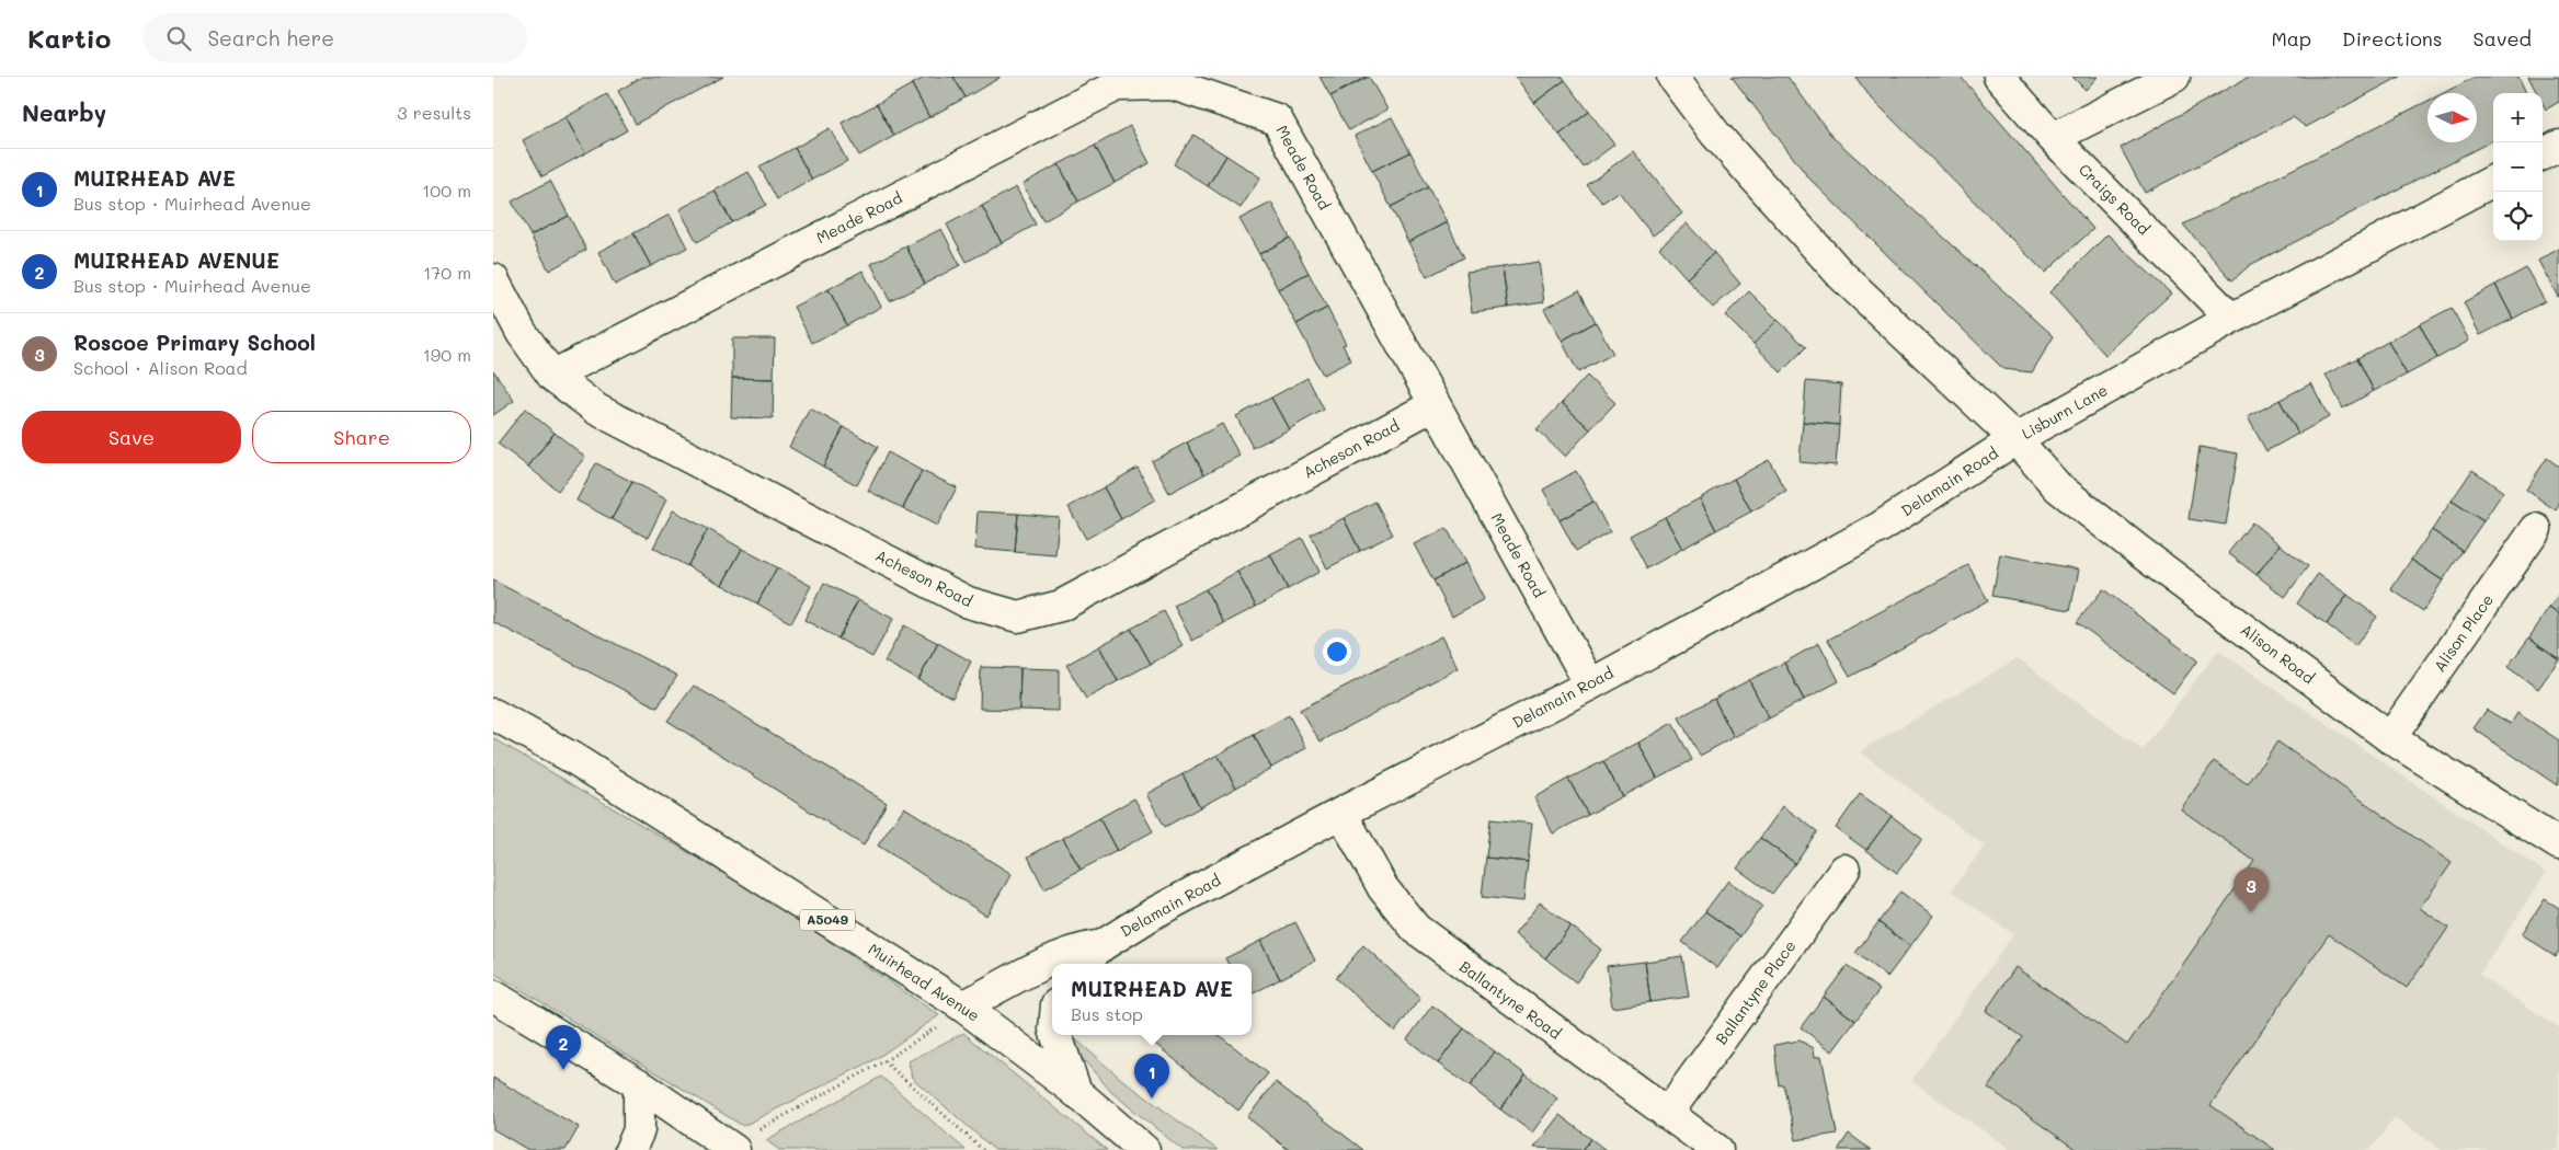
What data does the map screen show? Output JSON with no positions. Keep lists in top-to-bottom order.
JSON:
{
  "streets": {
    "main road": [
      "Meade Road",
      "Craigs Road",
      "Lisburn Lane",
      "Acheson Road",
      "Delamain Road",
      "Alison Place",
      "Alison Road",
      "A5049",
      "Muirhead Avenue",
      "Ballantyne Place",
      "Ballantyne Road"
    ]
  },
  "crossings": [
    ["Meade Road", "Acheson Road"],
    ["Meade Road", "Delamain Road"],
    ["Craigs Road", "Lisburn Lane"],
    ["Lisburn Lane", "Delamain Road"],
    ["Lisburn Lane", "Alison Road"],
    ["Delamain Road", "Alison Road"],
    ["Delamain Road", "Ballantyne Road"],
    ["Alison Place", "Alison Road"],
    ["Ballantyne Place", "Ballantyne Road"]
  ],
  "north": "right",
  "page": {
    "header": "Kartio",
    "search": "Search here",
    "nav": ["Map", "Directions", "Saved"],
    "heading": ["Nearby", "3 results"],
    "map_buttons": ["+", "−"],
    "list": [
      {
        "mark": "1",
        "name": "MUIRHEAD AVE",
        "note": "Bus stop · Muirhead Avenue",
        "value": "100 m"
      },
      {
        "mark": "2",
        "name": "MUIRHEAD AVENUE",
        "note": "Bus stop · Muirhead Avenue",
        "value": "170 m"
      },
      {
        "mark": "3",
        "name": "Roscoe Primary School",
        "note": "School · Alison Road",
        "value": "190 m"
      }
    ],
    "buttons": ["Save", "Share"],
    "pins": ["3", "2", "1"],
    "popup": ["MUIRHEAD AVE", "Bus stop"]
  }
}
